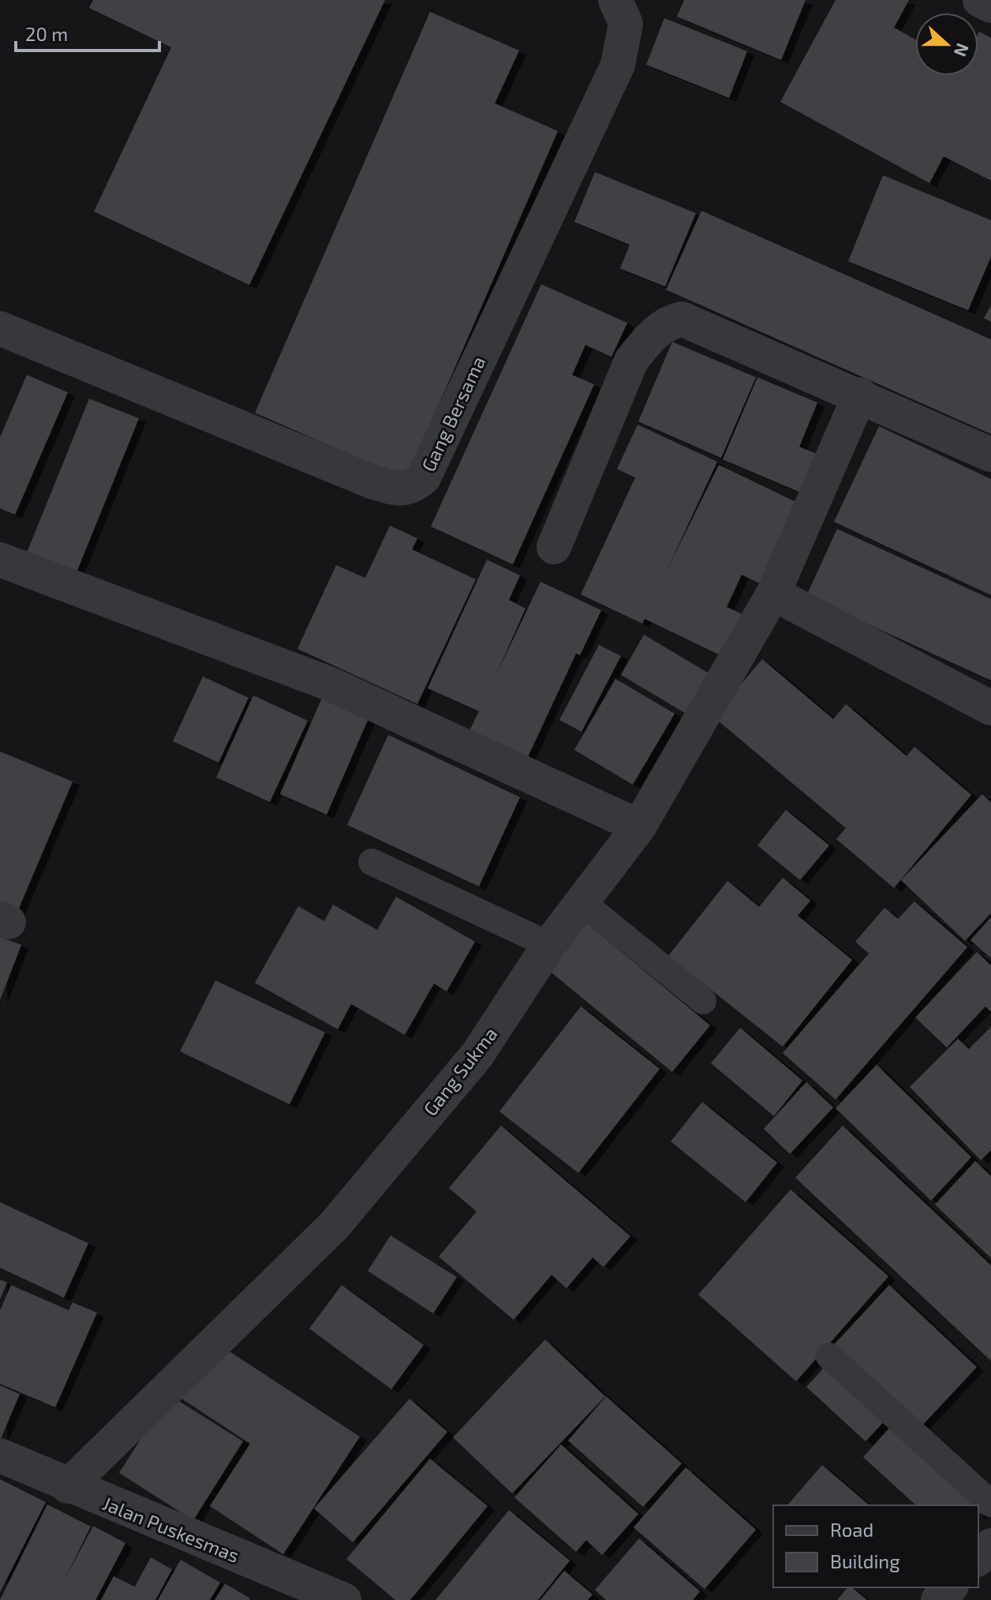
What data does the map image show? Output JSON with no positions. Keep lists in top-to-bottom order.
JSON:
{
  "streets": {
    "street": ["Gang Bersama", "Gang Sukma", "Jalan Puskesmas"]
  },
  "crossings": [
    ["Gang Sukma", "Jalan Puskesmas"]
  ],
  "legend": ["Road", "Building"],
  "scale_bar": "20 m",
  "north": "right"
}
